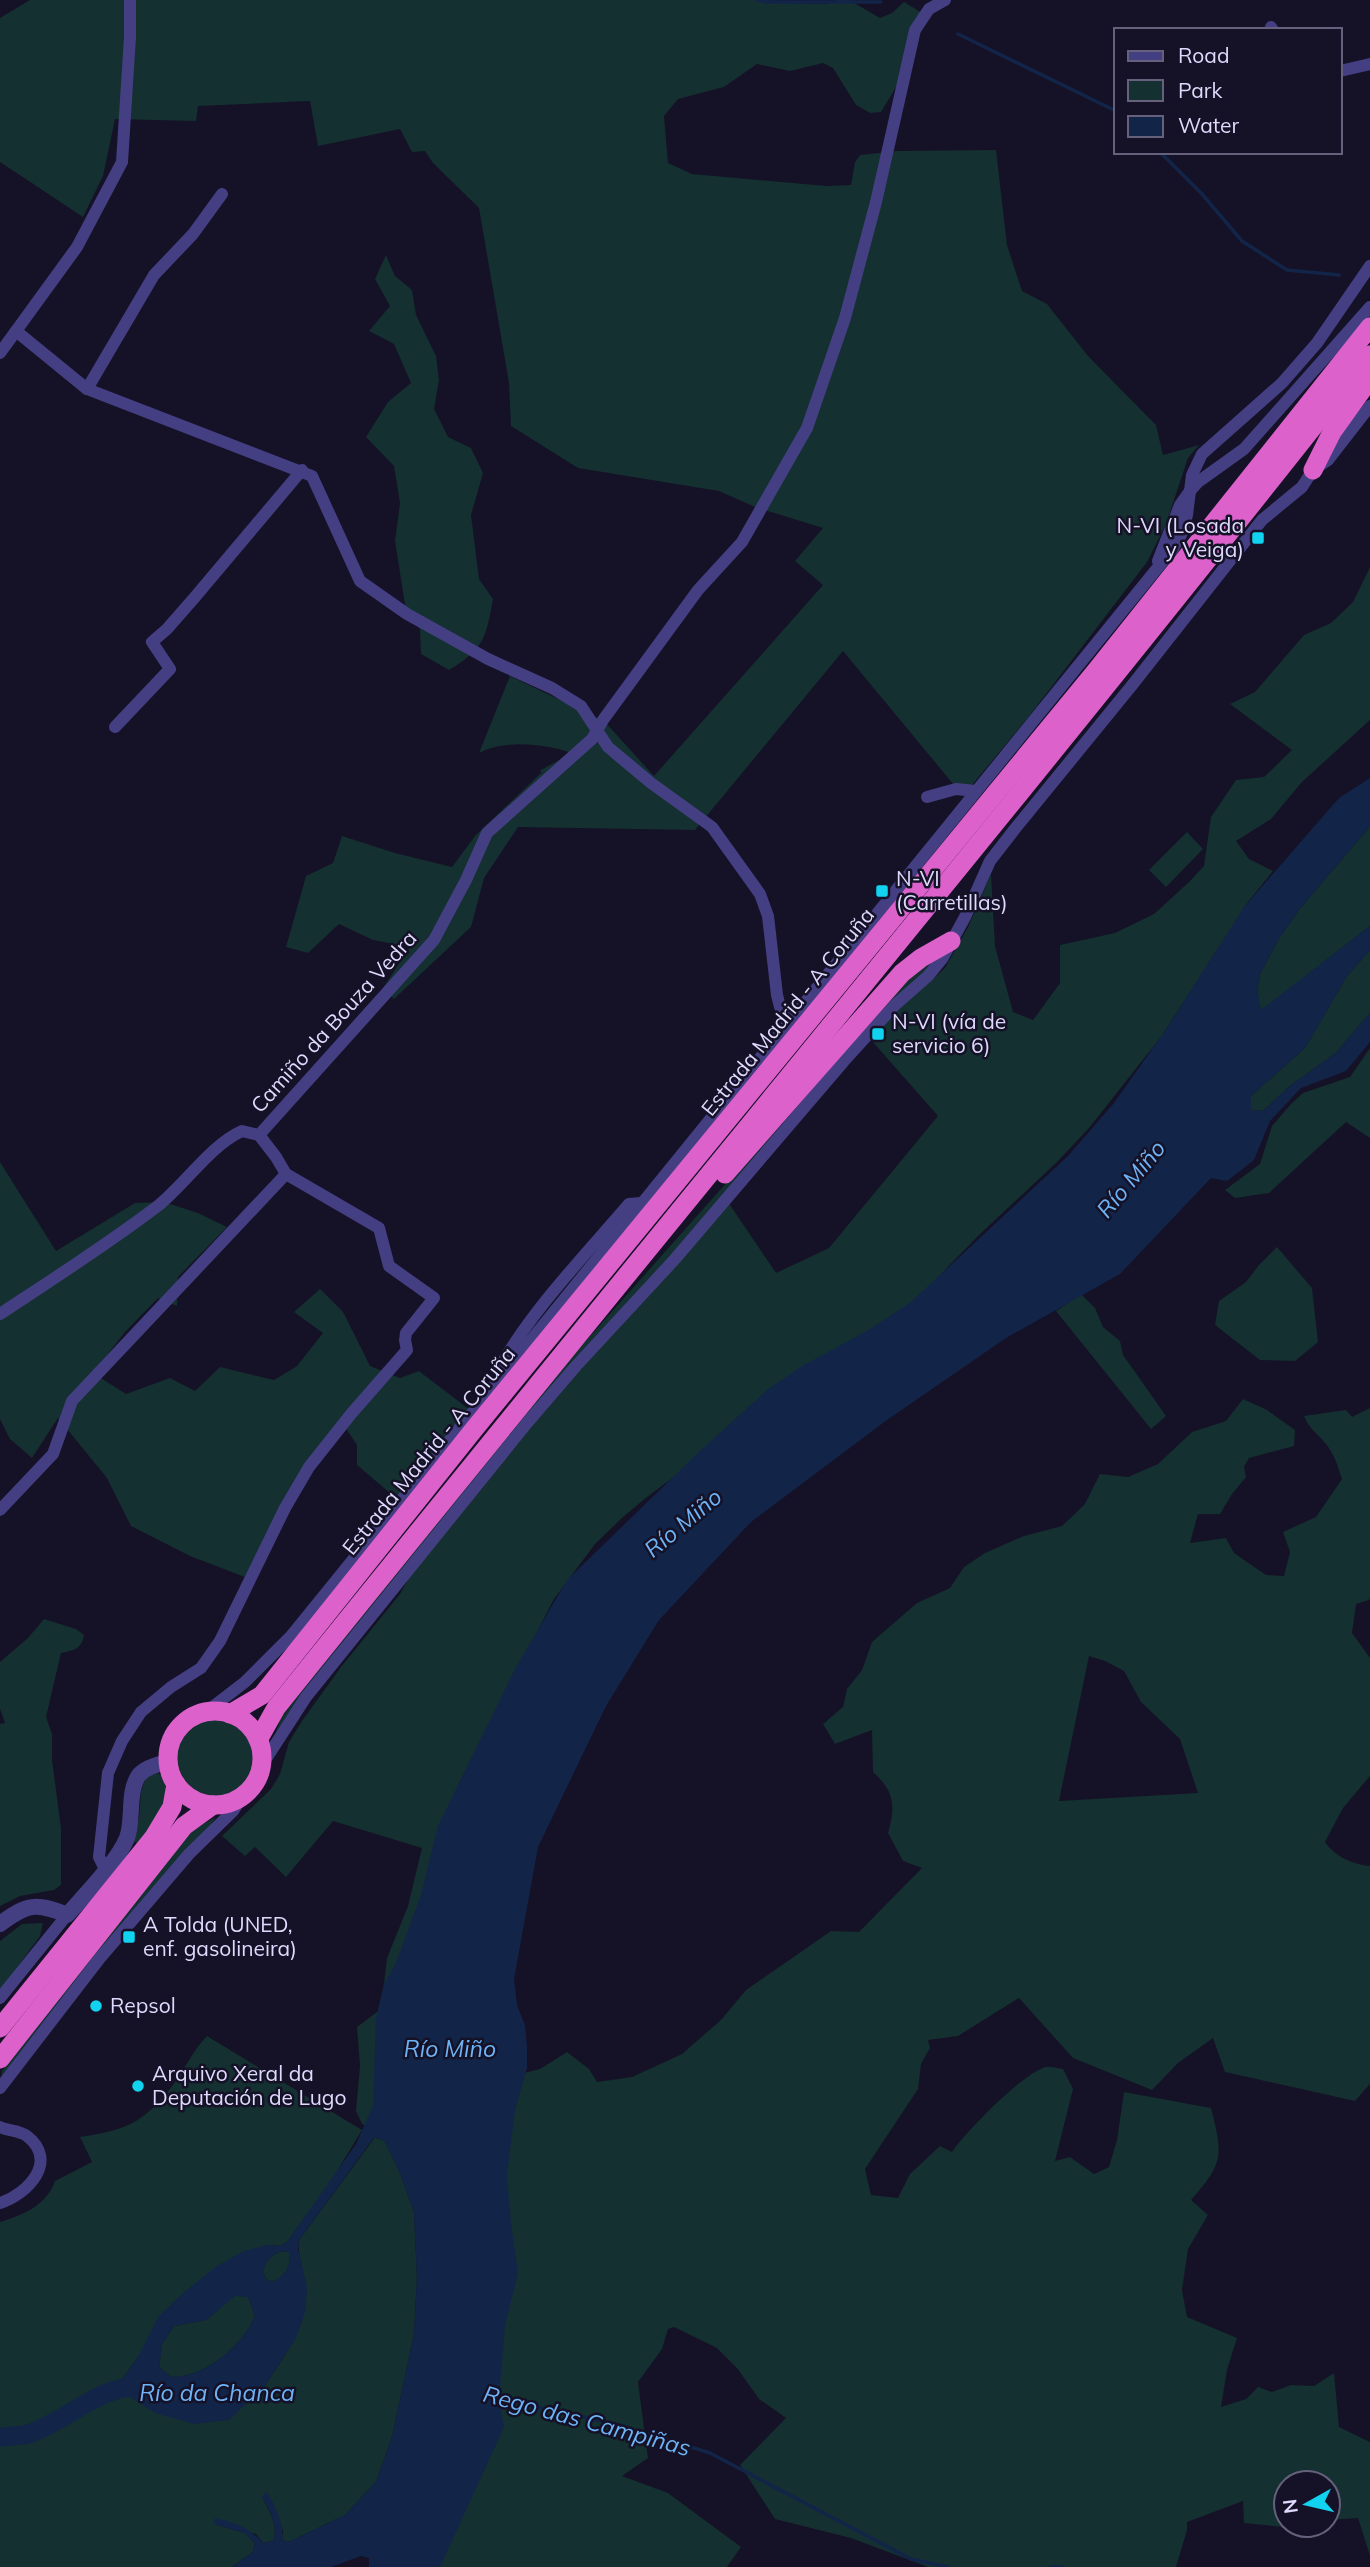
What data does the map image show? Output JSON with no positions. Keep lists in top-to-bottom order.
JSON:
{
  "streets": {
    "highway": ["Estrada Madrid - A Coruña"],
    "street": ["Camiño da Bouza Vedra"]
  },
  "water": ["Río Miño", "Río da Chanca", "Rego das Campiñas"],
  "places": {
    "transit": [
      "N-VI (Losada y Veiga)",
      "N-VI (Carretillas)",
      "N-VI (vía de servicio 6)",
      "A Tolda (UNED, enf. gasolineira)"
    ],
    "other": ["Repsol", "Arquivo Xeral da Deputación de Lugo"]
  },
  "legend": ["Road", "Park", "Water"],
  "north": "left"
}
